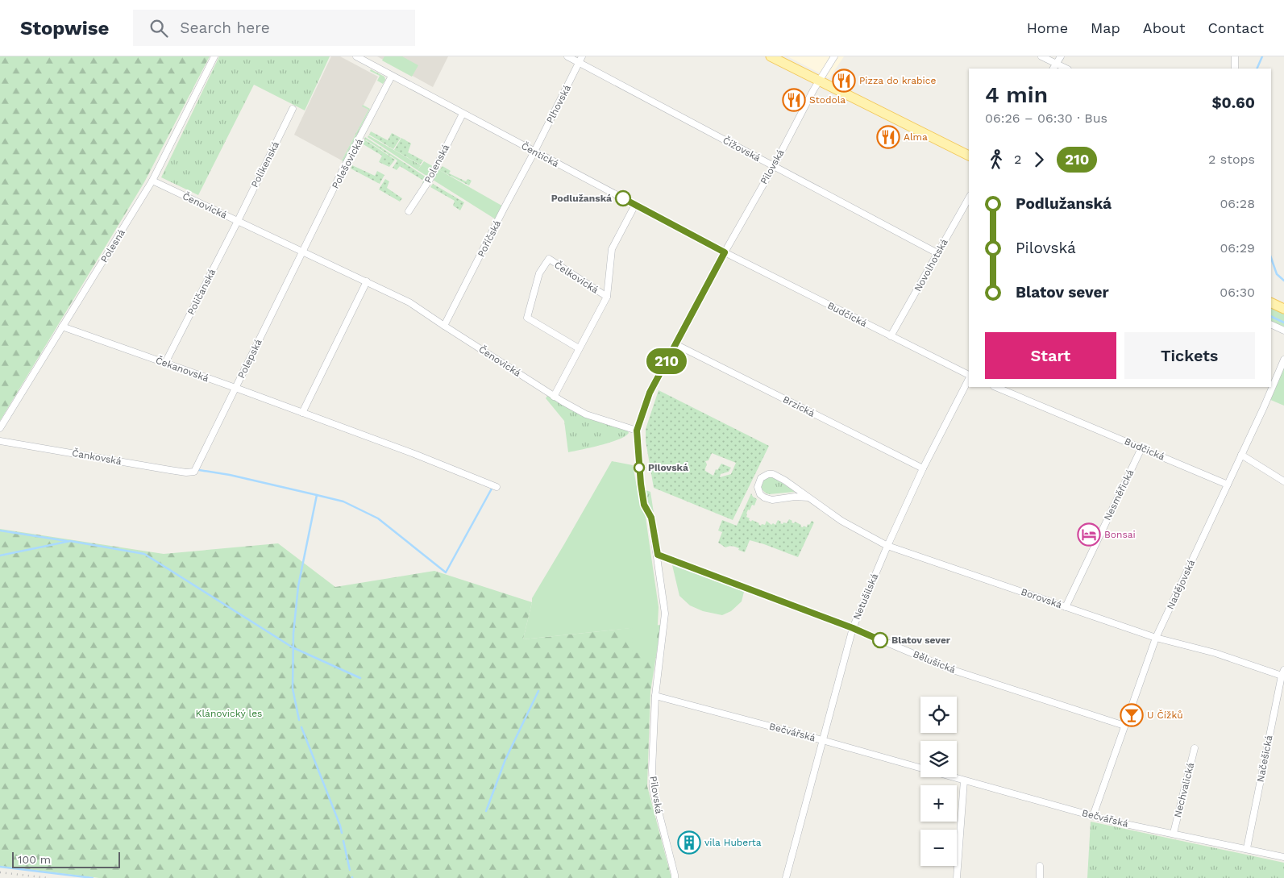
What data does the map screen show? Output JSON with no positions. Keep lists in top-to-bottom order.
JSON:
{
  "streets": {
    "street": [
      "Plhovská",
      "Čížovská",
      "Čentická",
      "Polešovická",
      "Polenská",
      "Políkenská",
      "Pilovská",
      "Čenovická",
      "Poříčská",
      "Polesná",
      "Novolhotská",
      "Čelkovická",
      "Poličanská",
      "Budčická",
      "Polepská",
      "Čekanovská",
      "Brzická",
      "Čankovská",
      "Nesměřická",
      "Nadějovská",
      "Netušilská",
      "Borovská",
      "Bělušická",
      "Bečvářská",
      "Načešická",
      "Nechvalická"
    ]
  },
  "crossings": [
    ["Plhovská", "Čížovská"],
    ["Plhovská", "Čentická"],
    ["Plhovská", "Poříčská"],
    ["Čížovská", "Pilovská"],
    ["Čížovská", "Novolhotská"],
    ["Čentická", "Polešovická"],
    ["Čentická", "Polenská"],
    ["Čentická", "Pilovská"],
    ["Čentická", "Poříčská"],
    ["Čentická", "Budčická"],
    ["Polešovická", "Čenovická"],
    ["Polešovická", "Polepská"],
    ["Políkenská", "Čenovická"],
    ["Políkenská", "Poličanská"],
    ["Pilovská", "Čenovická"],
    ["Pilovská", "Budčická"],
    ["Pilovská", "Brzická"],
    ["Pilovská", "Bělušická"],
    ["Pilovská", "Bečvářská"],
    ["Čenovická", "Poříčská"],
    ["Čenovická", "Polesná"],
    ["Čenovická", "Poličanská"],
    ["Čenovická", "Polepská"],
    ["Polesná", "Čekanovská"],
    ["Novolhotská", "Budčická"],
    ["Poličanská", "Čekanovská"],
    ["Budčická", "Nesměřická"],
    ["Budčická", "Nadějovská"],
    ["Polepská", "Čekanovská"],
    ["Polepská", "Čankovská"],
    ["Brzická", "Netušilská"],
    ["Nesměřická", "Borovská"],
    ["Nadějovská", "Borovská"],
    ["Nadějovská", "Bělušická"],
    ["Nadějovská", "Bečvářská"],
    ["Netušilská", "Borovská"],
    ["Netušilská", "Bělušická"],
    ["Netušilská", "Bečvářská"],
    ["Borovská", "Načešická"],
    ["Bečvářská", "Načešická"],
    ["Bečvářská", "Nechvalická"]
  ],
  "parks": ["Klánovický les"],
  "places": {
    "restaurant": ["Pizza do krabice", "Stodola", "Alma"],
    "other": ["Podlužanská", "Pilovská", "Blatov sever"],
    "hotel": ["Bonsai"],
    "bar": ["U Čížků"],
    "building": ["vila Huberta"]
  },
  "lines": ["bus line 210"],
  "scale_bar": "100 m",
  "page": {
    "header": "Stopwise",
    "search": "Search here",
    "nav": [
      "Home",
      "Map",
      "About",
      "Contact"
    ],
    "on_map": "210",
    "heading": ["4 min", "06:26 – 06:30 · Bus", "$0.60"],
    "legs": ["2", "210", "2 stops"],
    "list": [
      {
        "name": "Podlužanská",
        "value": "06:28"
      },
      {
        "name": "Pilovská",
        "value": "06:29"
      },
      {
        "name": "Blatov sever",
        "value": "06:30"
      }
    ],
    "buttons": ["Start", "Tickets"],
    "map_buttons": ["+", "−"],
    "scale": "100 m"
  }
}
